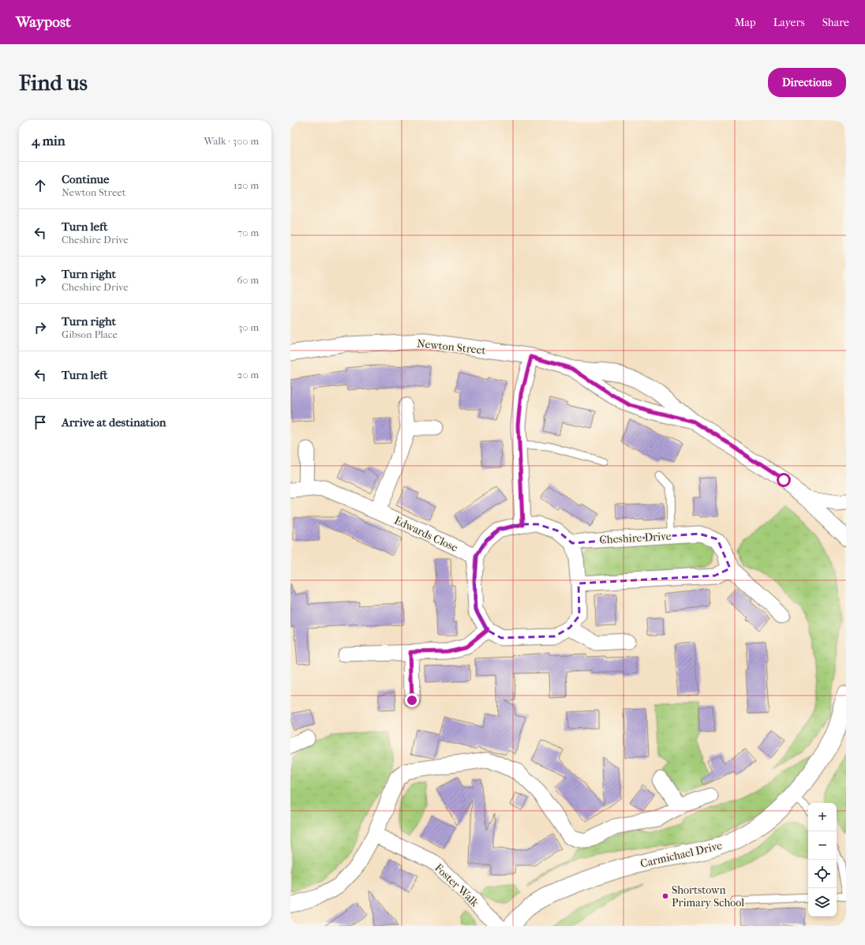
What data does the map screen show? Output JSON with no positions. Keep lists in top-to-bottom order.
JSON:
{
  "streets": {
    "main road": ["Carmichael Drive"],
    "street": [
      "Newton Street",
      "Edwards Close",
      "Cheshire Drive",
      "Foster Walk"
    ]
  },
  "places": ["Shortstown Primary School"],
  "page": {
    "header": "Waypost",
    "nav": ["Map", "Layers", "Share"],
    "buttons": "Directions",
    "title": "Find us",
    "heading": ["4 min", "Walk · 300 m"],
    "list": [
      ["Continue", "Newton Street", "120 m"],
      ["Turn left", "Cheshire Drive", "70 m"],
      ["Turn right", "Cheshire Drive", "60 m"],
      ["Turn right", "Gibson Place", "30 m"],
      ["Turn left", "20 m"],
      "Arrive at destination"
    ],
    "map_buttons": ["+", "−"]
  }
}
